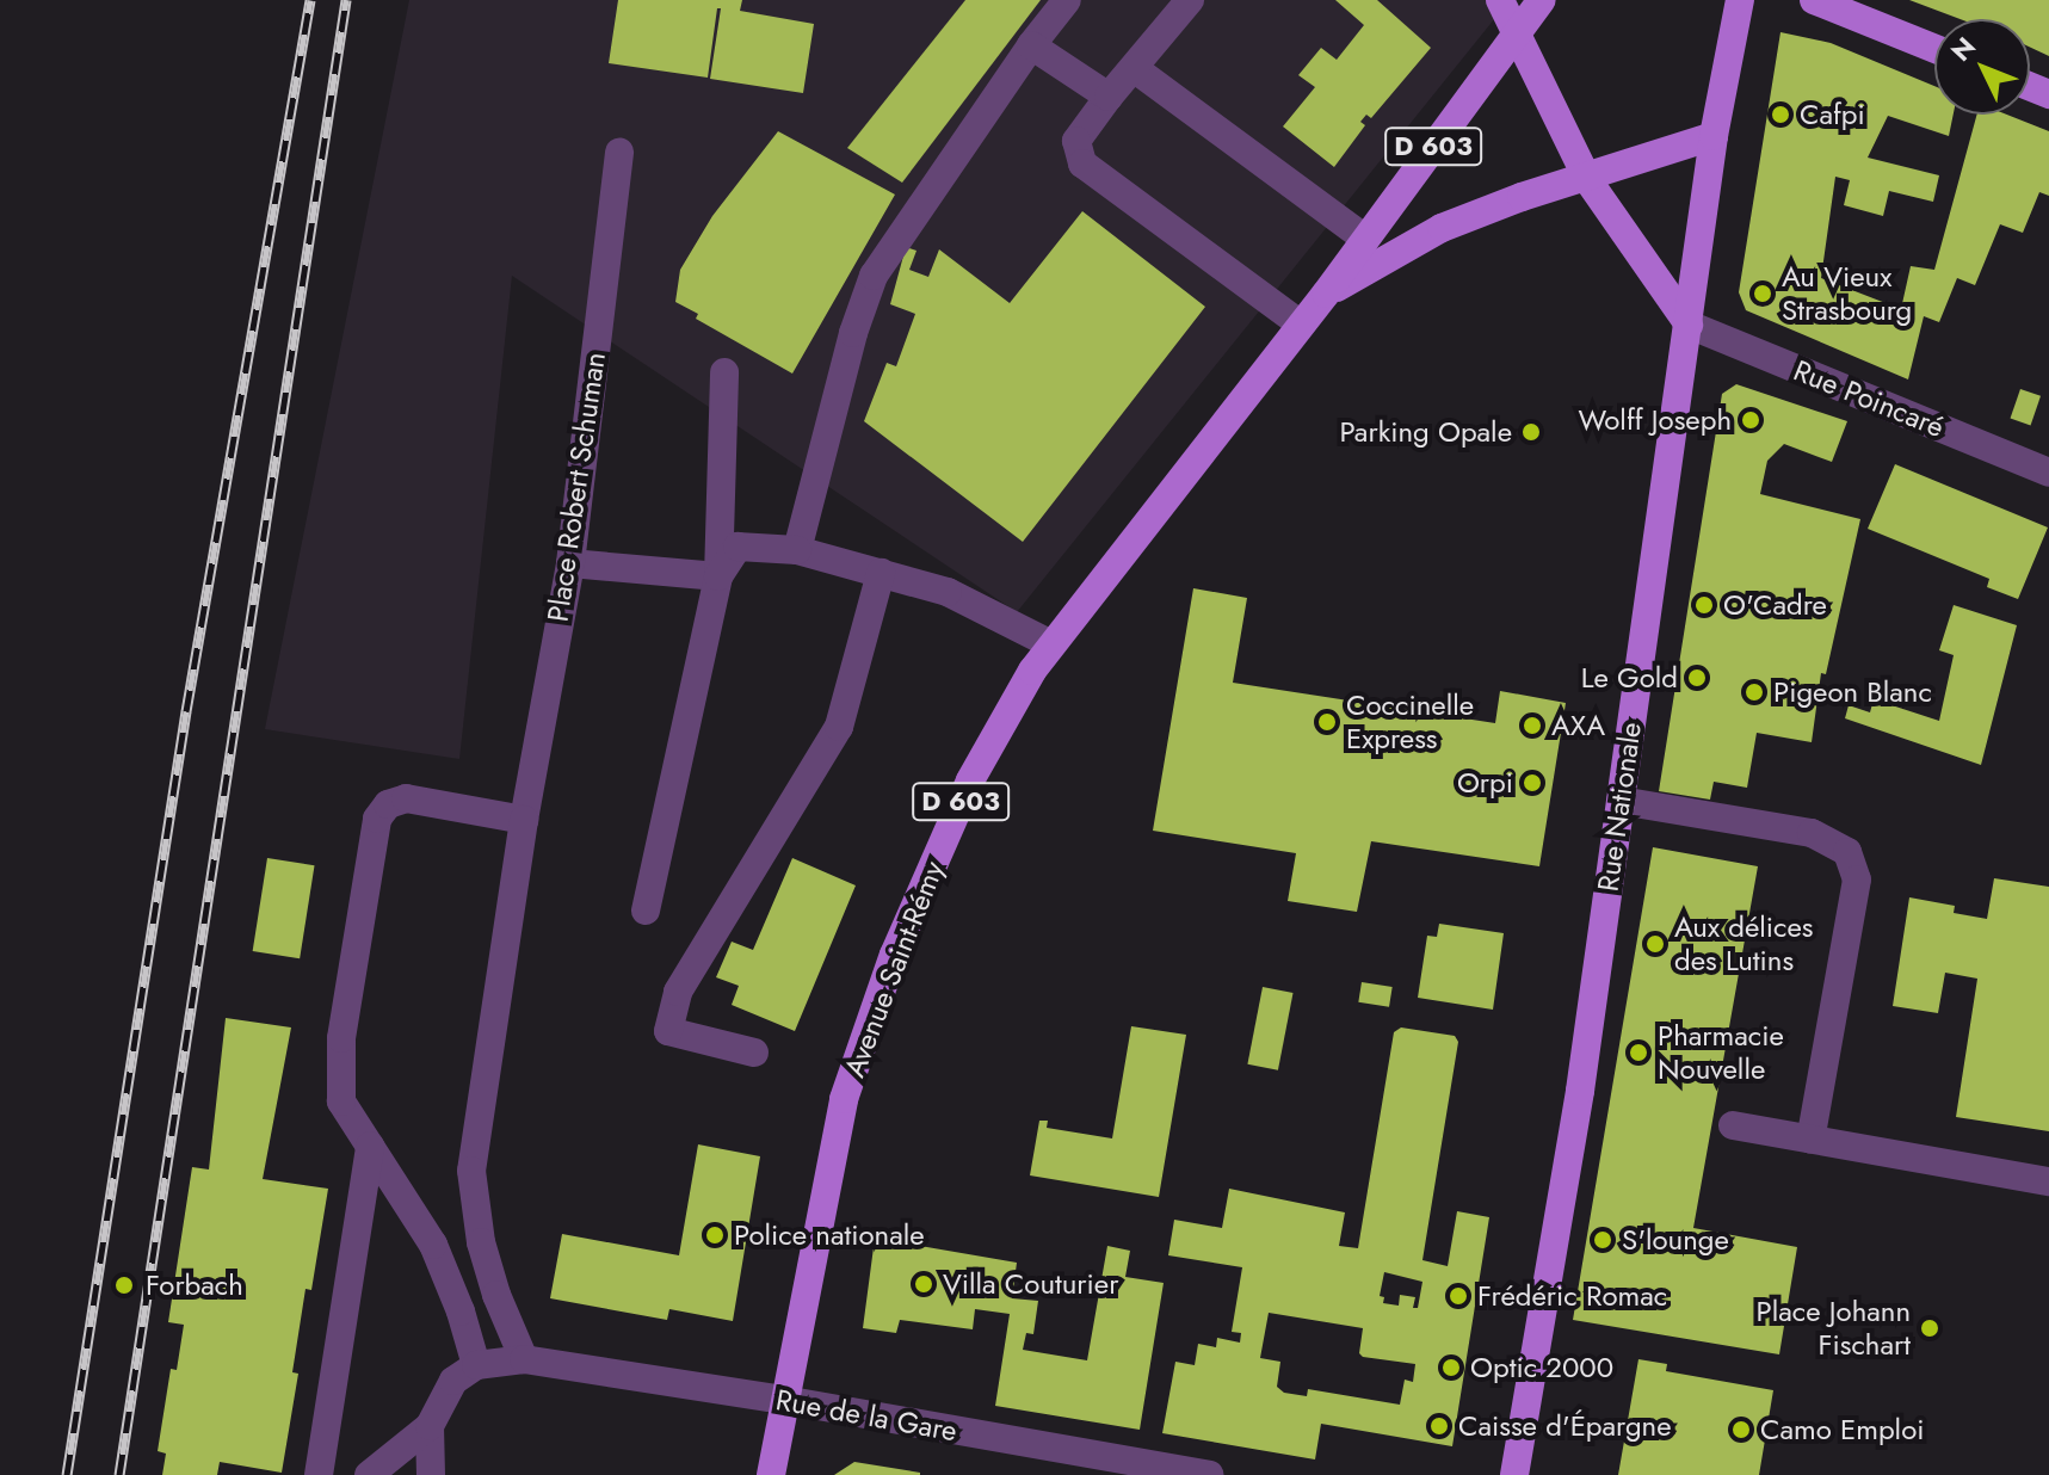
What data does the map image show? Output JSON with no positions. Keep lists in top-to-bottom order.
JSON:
{
  "streets": {
    "main road": ["D 603", "Rue Nationale", "Avenue Saint-Rémy"],
    "street": ["Rue Poincaré", "Place Robert Schuman", "Rue de la Gare"]
  },
  "crossings": [
    ["D 603", "Rue Nationale"],
    ["D 603", "Avenue Saint-Rémy"],
    ["Rue Poincaré", "Rue Nationale"],
    ["Place Robert Schuman", "Rue de la Gare"],
    ["Avenue Saint-Rémy", "Rue de la Gare"]
  ],
  "places": [
    "Cafpi",
    "Au Vieux Strasbourg",
    "Wolff Joseph",
    "Parking Opale",
    "O'Cadre",
    "Le Gold",
    "Pigeon Blanc",
    "Coccinelle Express",
    "AXA",
    "Orpi",
    "Aux délices des Lutins",
    "Pharmacie Nouvelle",
    "Police nationale",
    "S'lounge",
    "Villa Couturier",
    "Forbach",
    "Frédéric Romac",
    "Place Johann Fischart",
    "Optic 2000",
    "Caisse d'Épargne",
    "Camo Emploi"
  ],
  "north": "top left"
}
